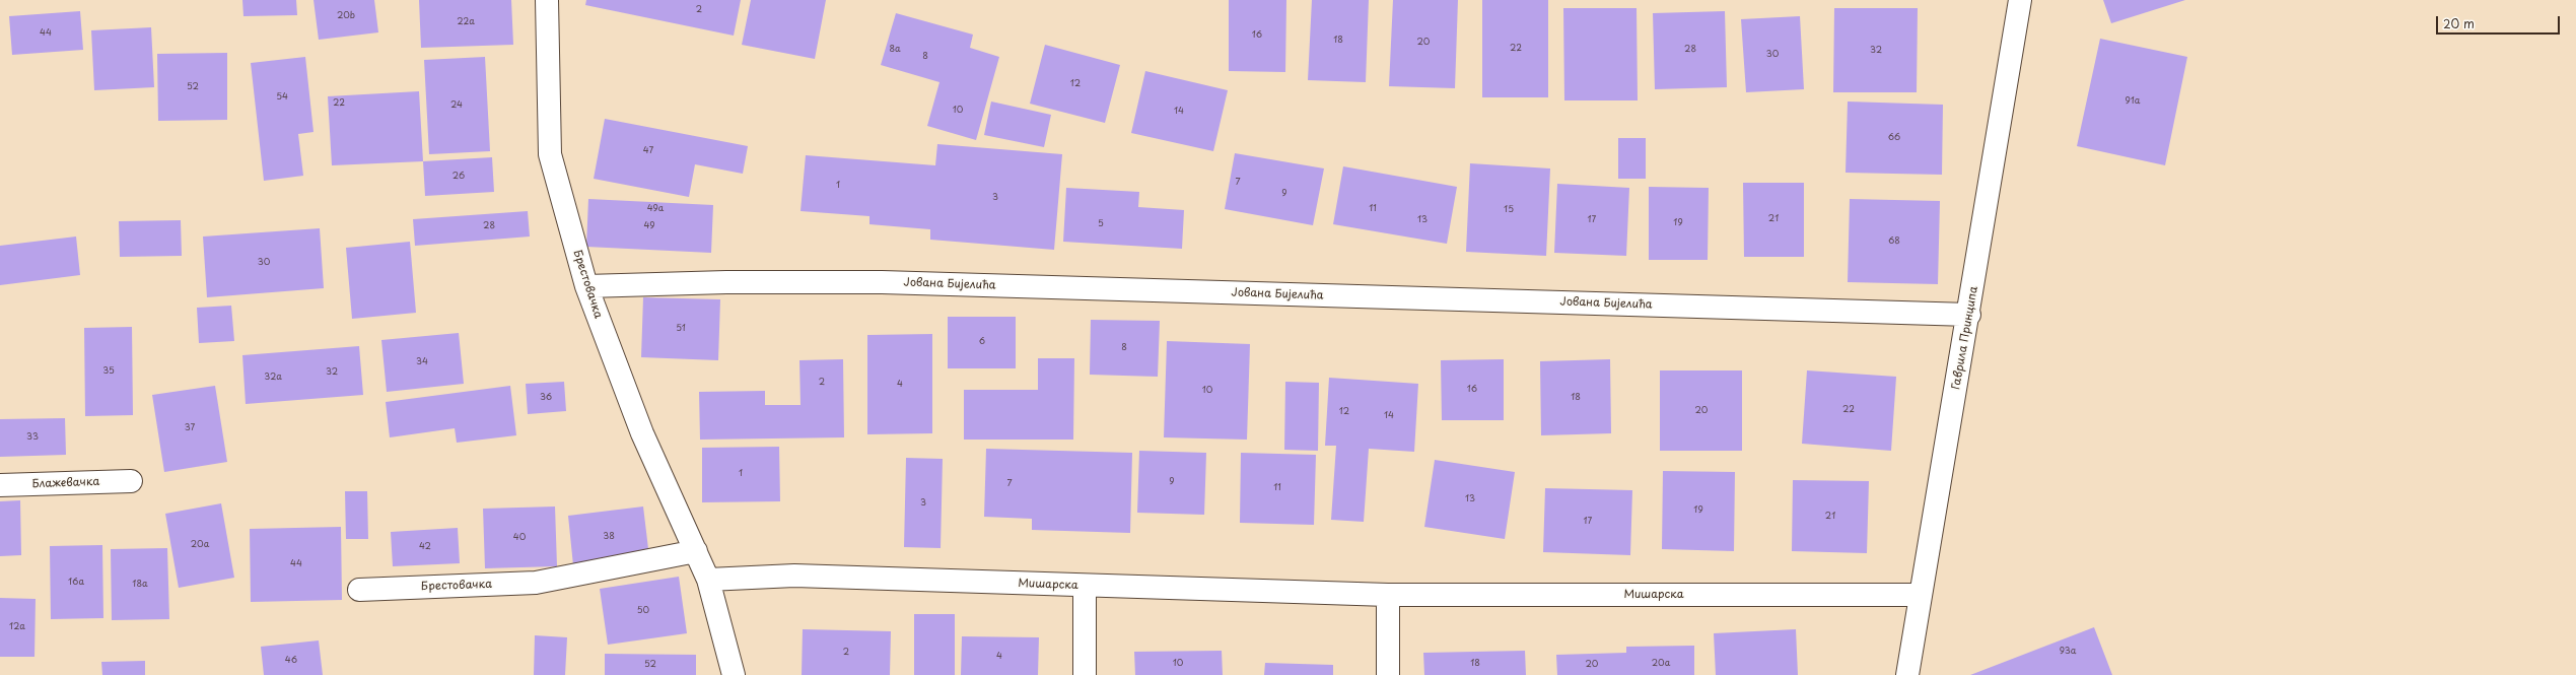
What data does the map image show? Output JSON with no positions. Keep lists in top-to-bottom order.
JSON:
{
  "streets": {
    "street": [
      "Брестовачка",
      "Јована Бијелића",
      "Гаврила Принципа",
      "Блажевачка",
      "Мишарска"
    ]
  },
  "crossings": [
    ["Брестовачка", "Јована Бијелића"],
    ["Брестовачка", "Мишарска"],
    ["Јована Бијелића", "Гаврила Принципа"],
    ["Гаврила Принципа", "Мишарска"]
  ],
  "house_numbers": [
    "2",
    "20b",
    "22a",
    "44",
    "16",
    "18",
    "20",
    "22",
    "8a",
    "28",
    "32",
    "30",
    "8",
    "12",
    "52",
    "54",
    "91a",
    "22",
    "24",
    "10",
    "14",
    "66",
    "47",
    "26",
    "7",
    "1",
    "9",
    "3",
    "49a",
    "11",
    "15",
    "21",
    "13",
    "17",
    "19",
    "5",
    "28",
    "49",
    "68",
    "30",
    "51",
    "6",
    "8",
    "34",
    "35",
    "32",
    "32a",
    "2",
    "4",
    "16",
    "10",
    "36",
    "18",
    "22",
    "20",
    "12",
    "14",
    "37",
    "33",
    "1",
    "9",
    "7",
    "11",
    "13",
    "3",
    "19",
    "21",
    "17",
    "38",
    "40",
    "20a",
    "42",
    "44",
    "16a",
    "18a",
    "50",
    "12a",
    "93a",
    "2",
    "4",
    "46",
    "10",
    "18",
    "20a",
    "52",
    "20"
  ],
  "scale_bar": "20 m"
}
